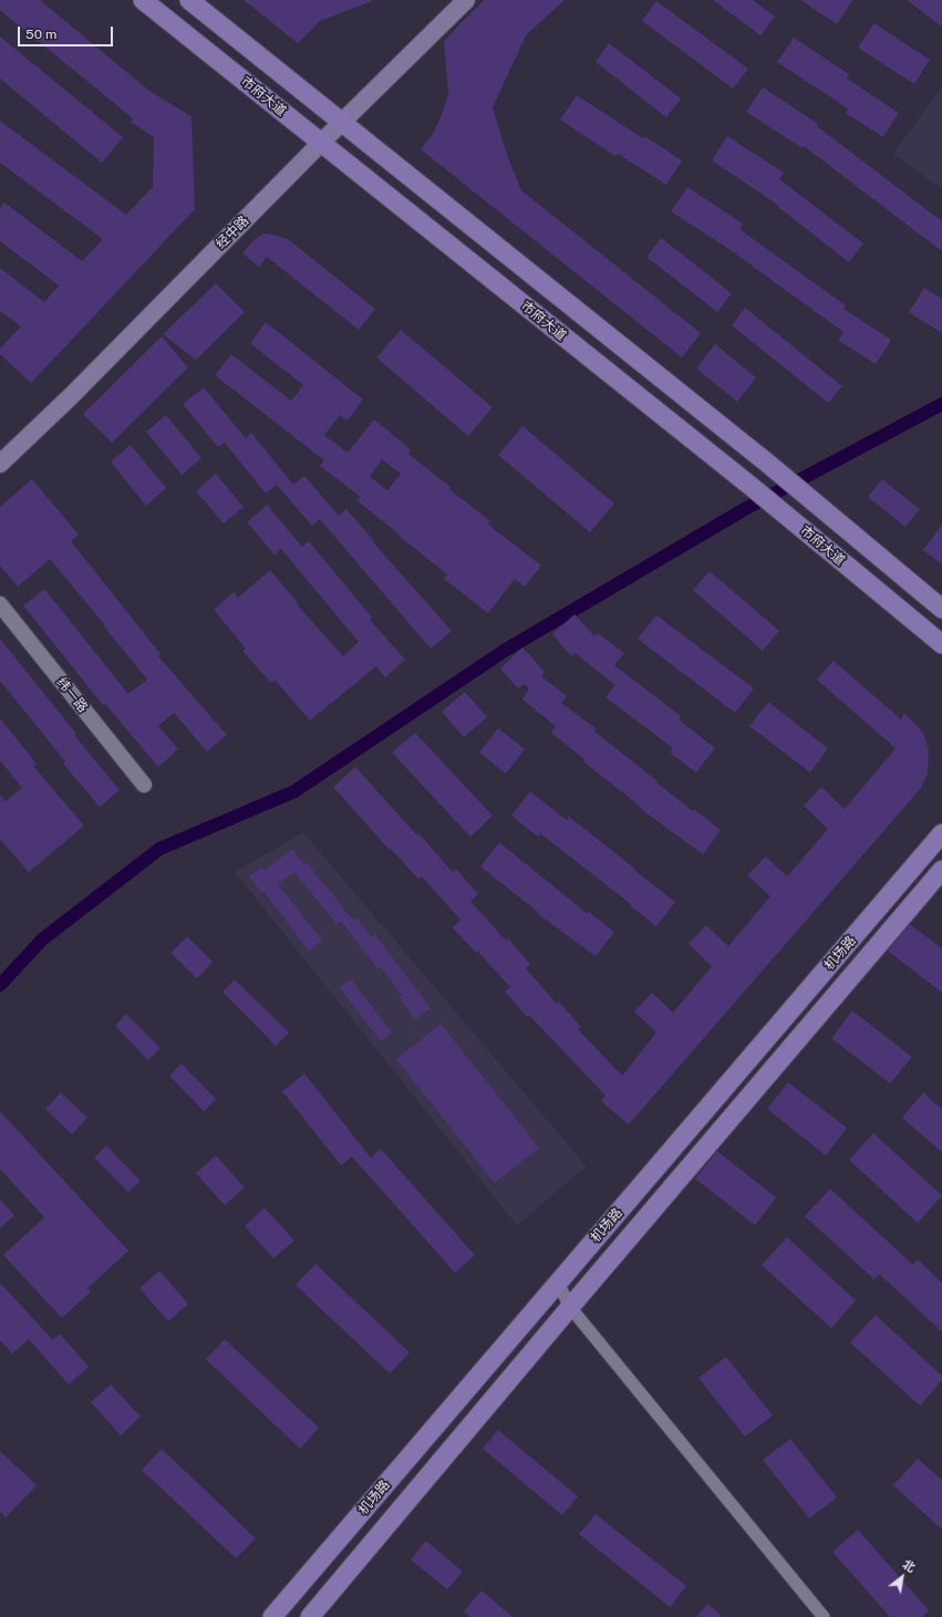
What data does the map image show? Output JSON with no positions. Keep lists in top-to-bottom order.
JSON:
{
  "streets": {
    "main road": ["市府大道", "经中路", "机场路"],
    "street": ["纬一路"]
  },
  "crossings": [
    ["市府大道", "经中路"]
  ],
  "scale_bar": "50 m",
  "north": "top right"
}
